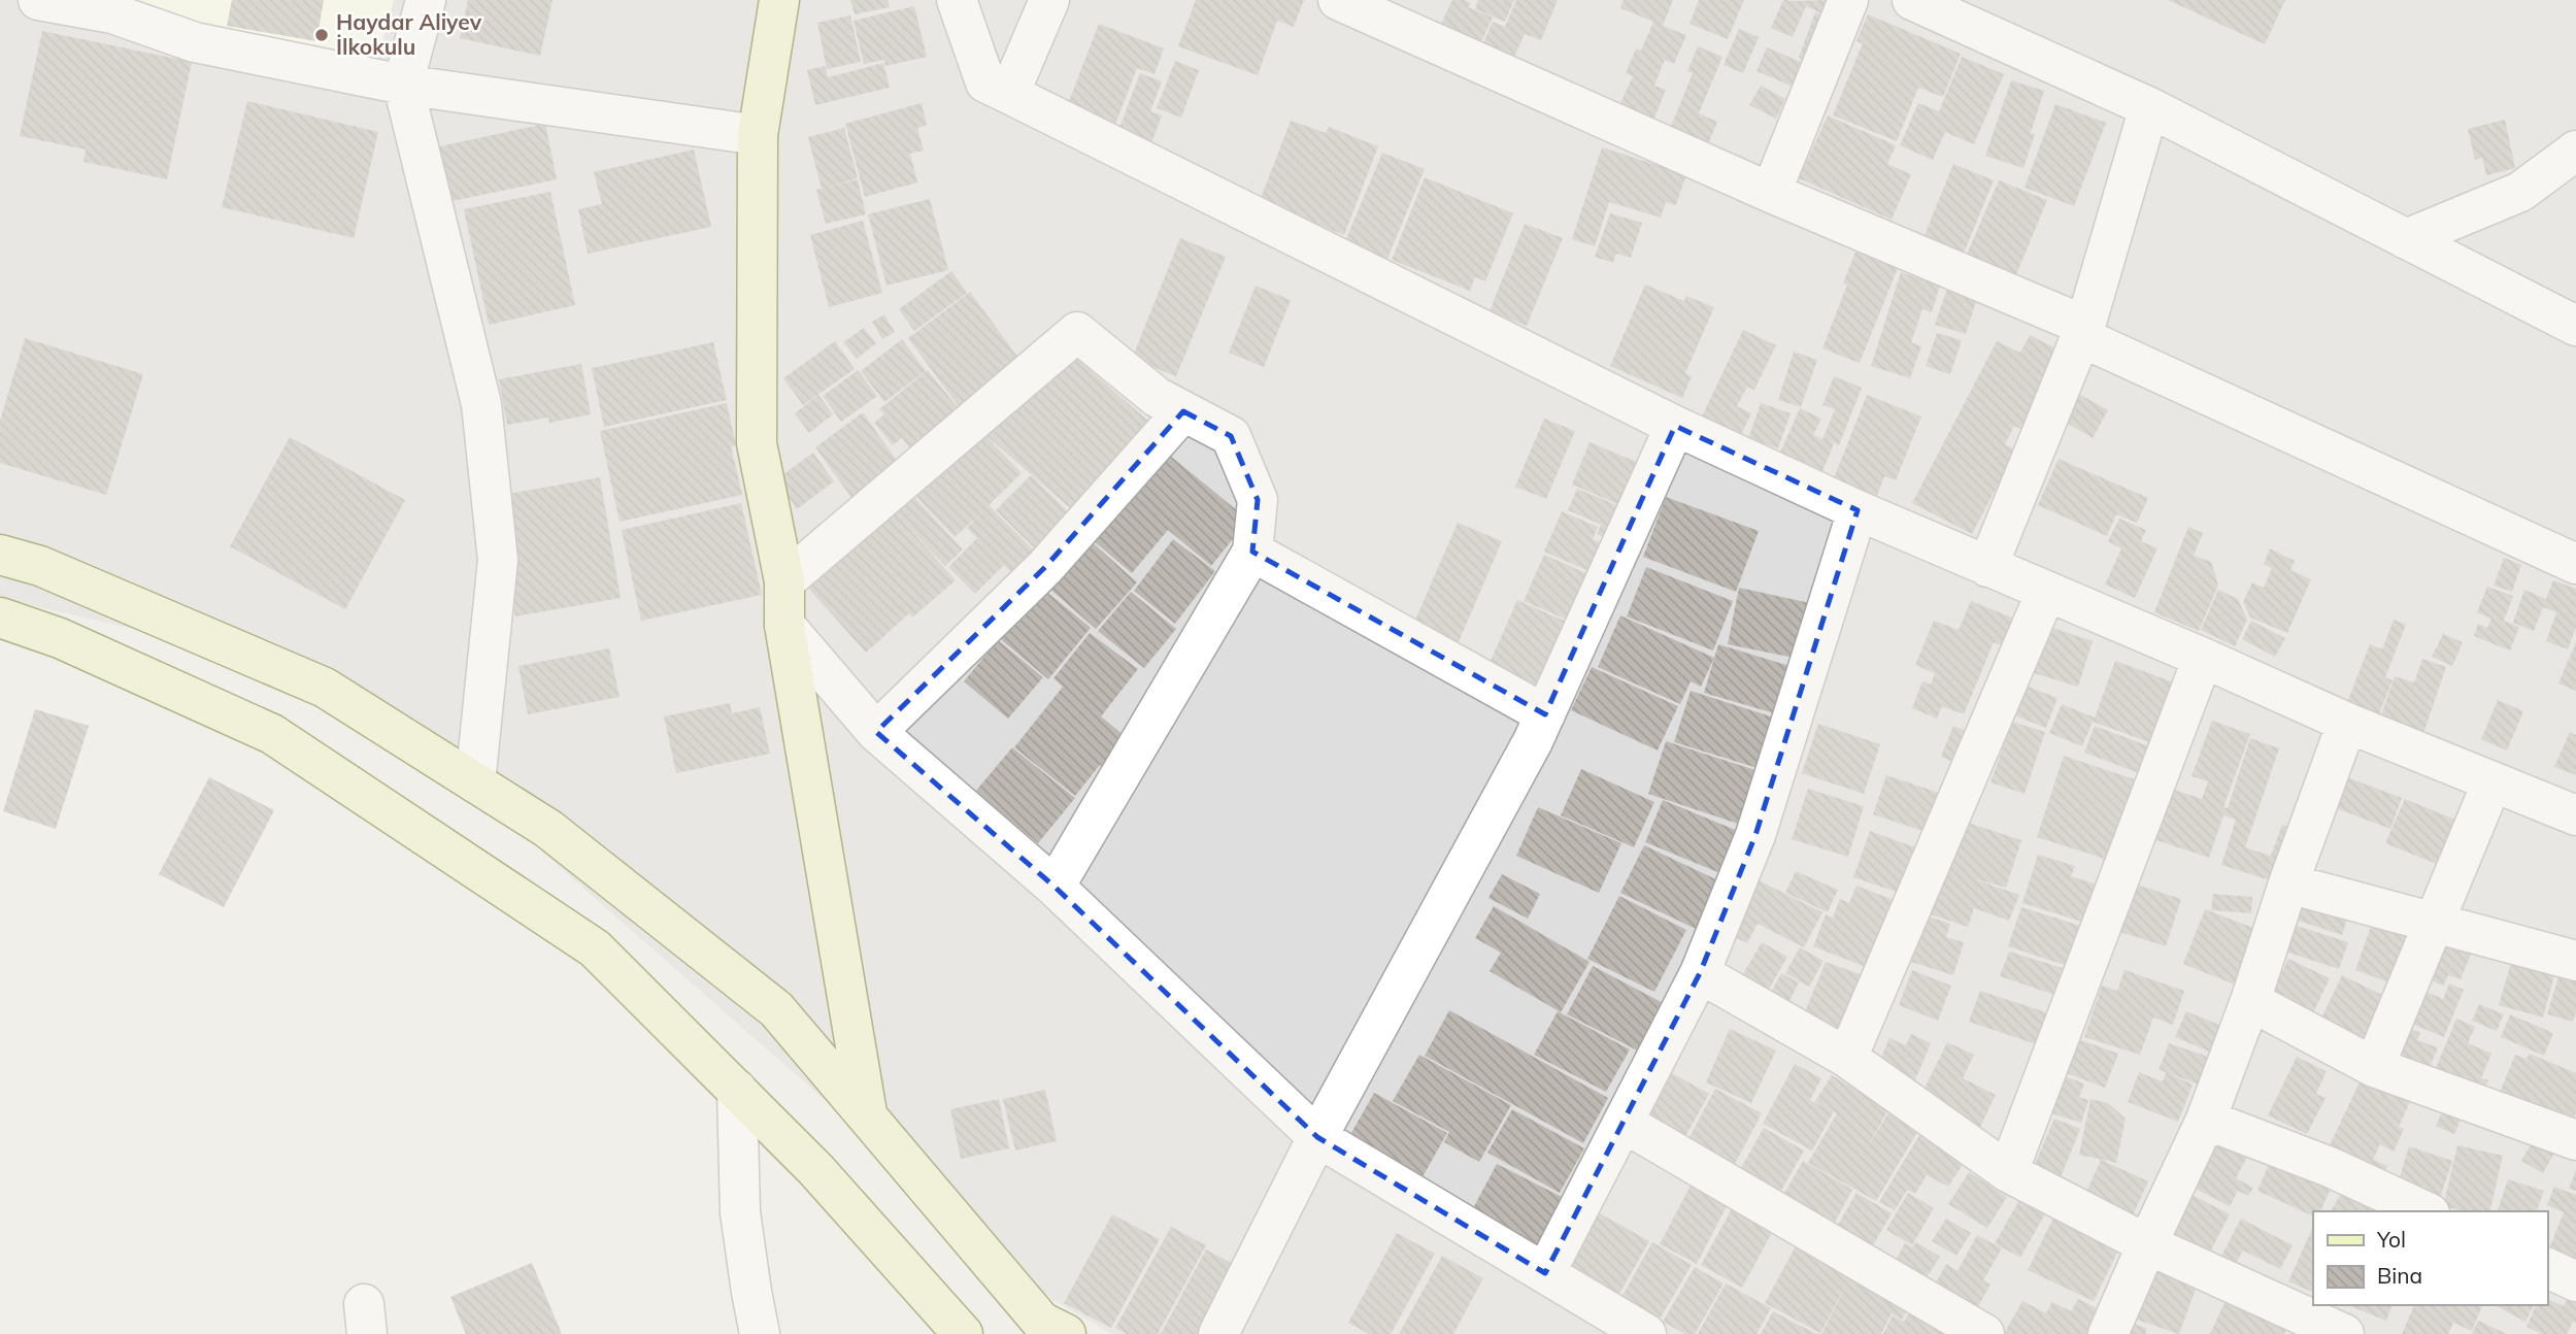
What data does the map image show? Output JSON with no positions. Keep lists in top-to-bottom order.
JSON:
{
  "places": ["Haydar Aliyev İlkokulu"],
  "legend": ["Yol", "Bina"]
}
